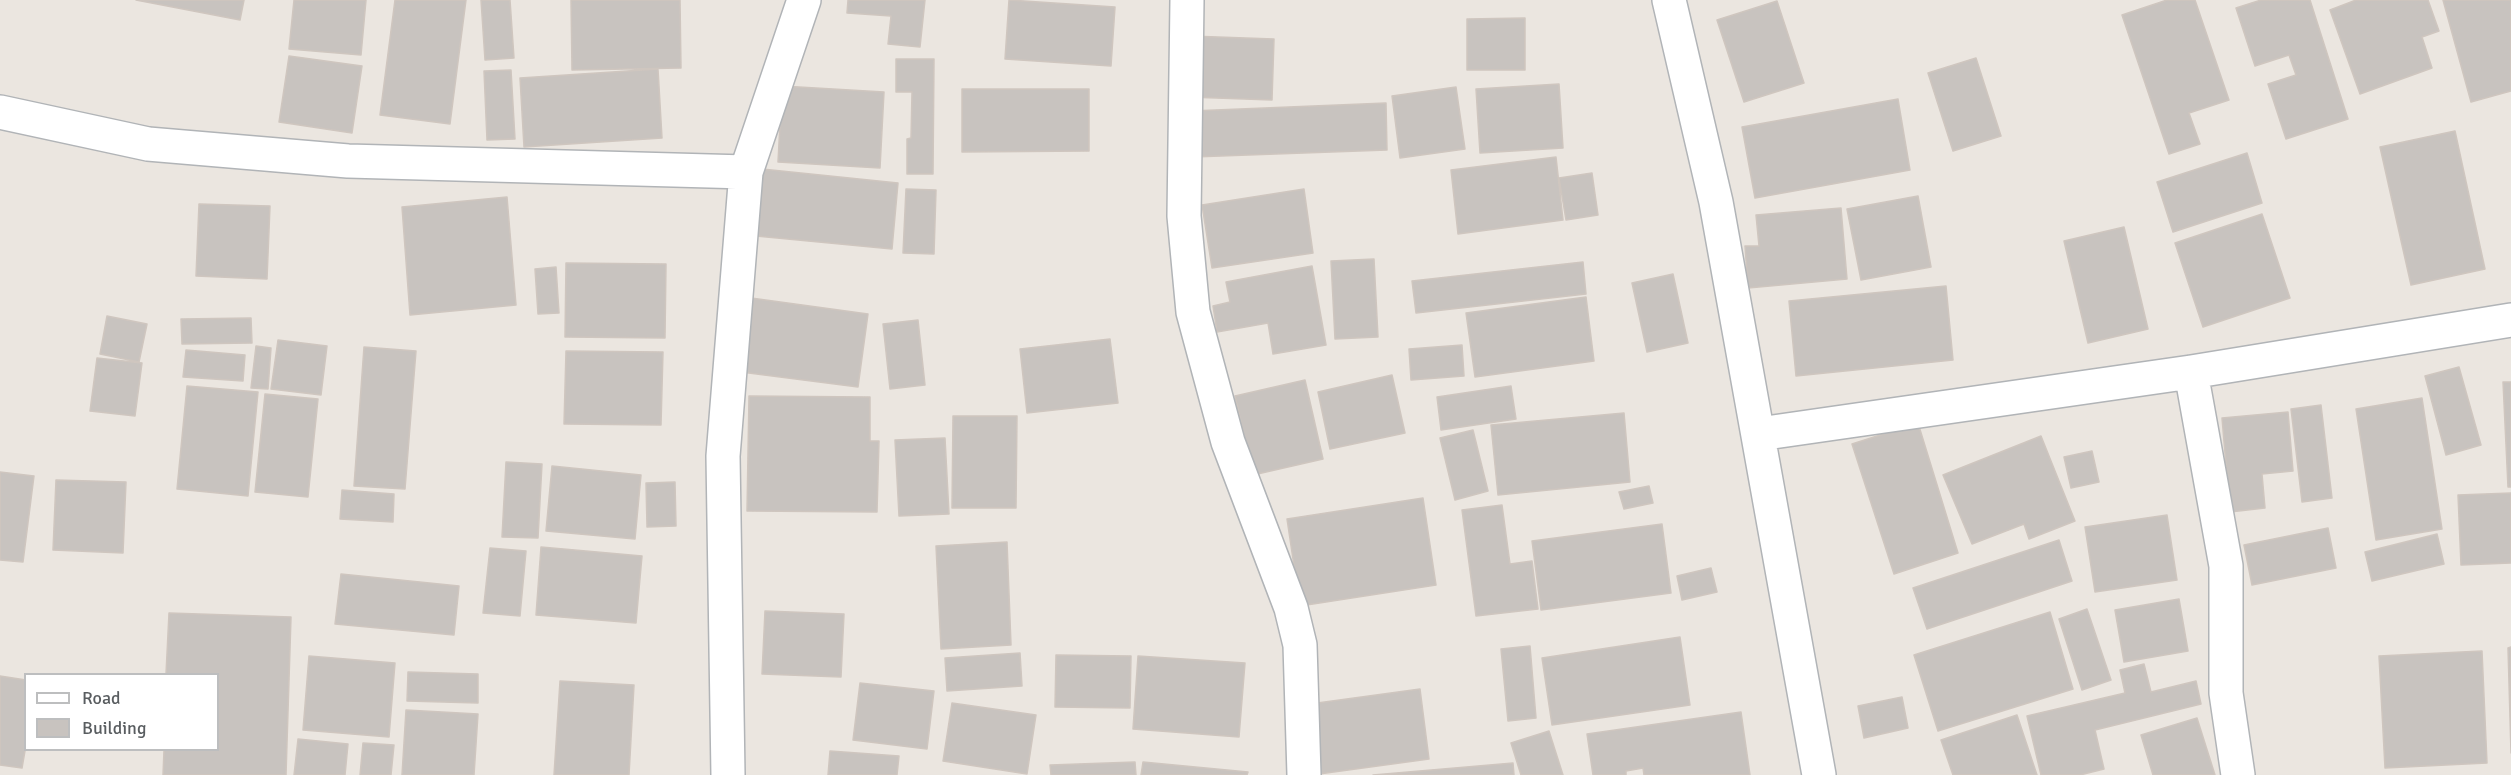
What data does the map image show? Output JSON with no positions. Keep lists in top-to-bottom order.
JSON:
{
  "legend": ["Road", "Building"]
}
